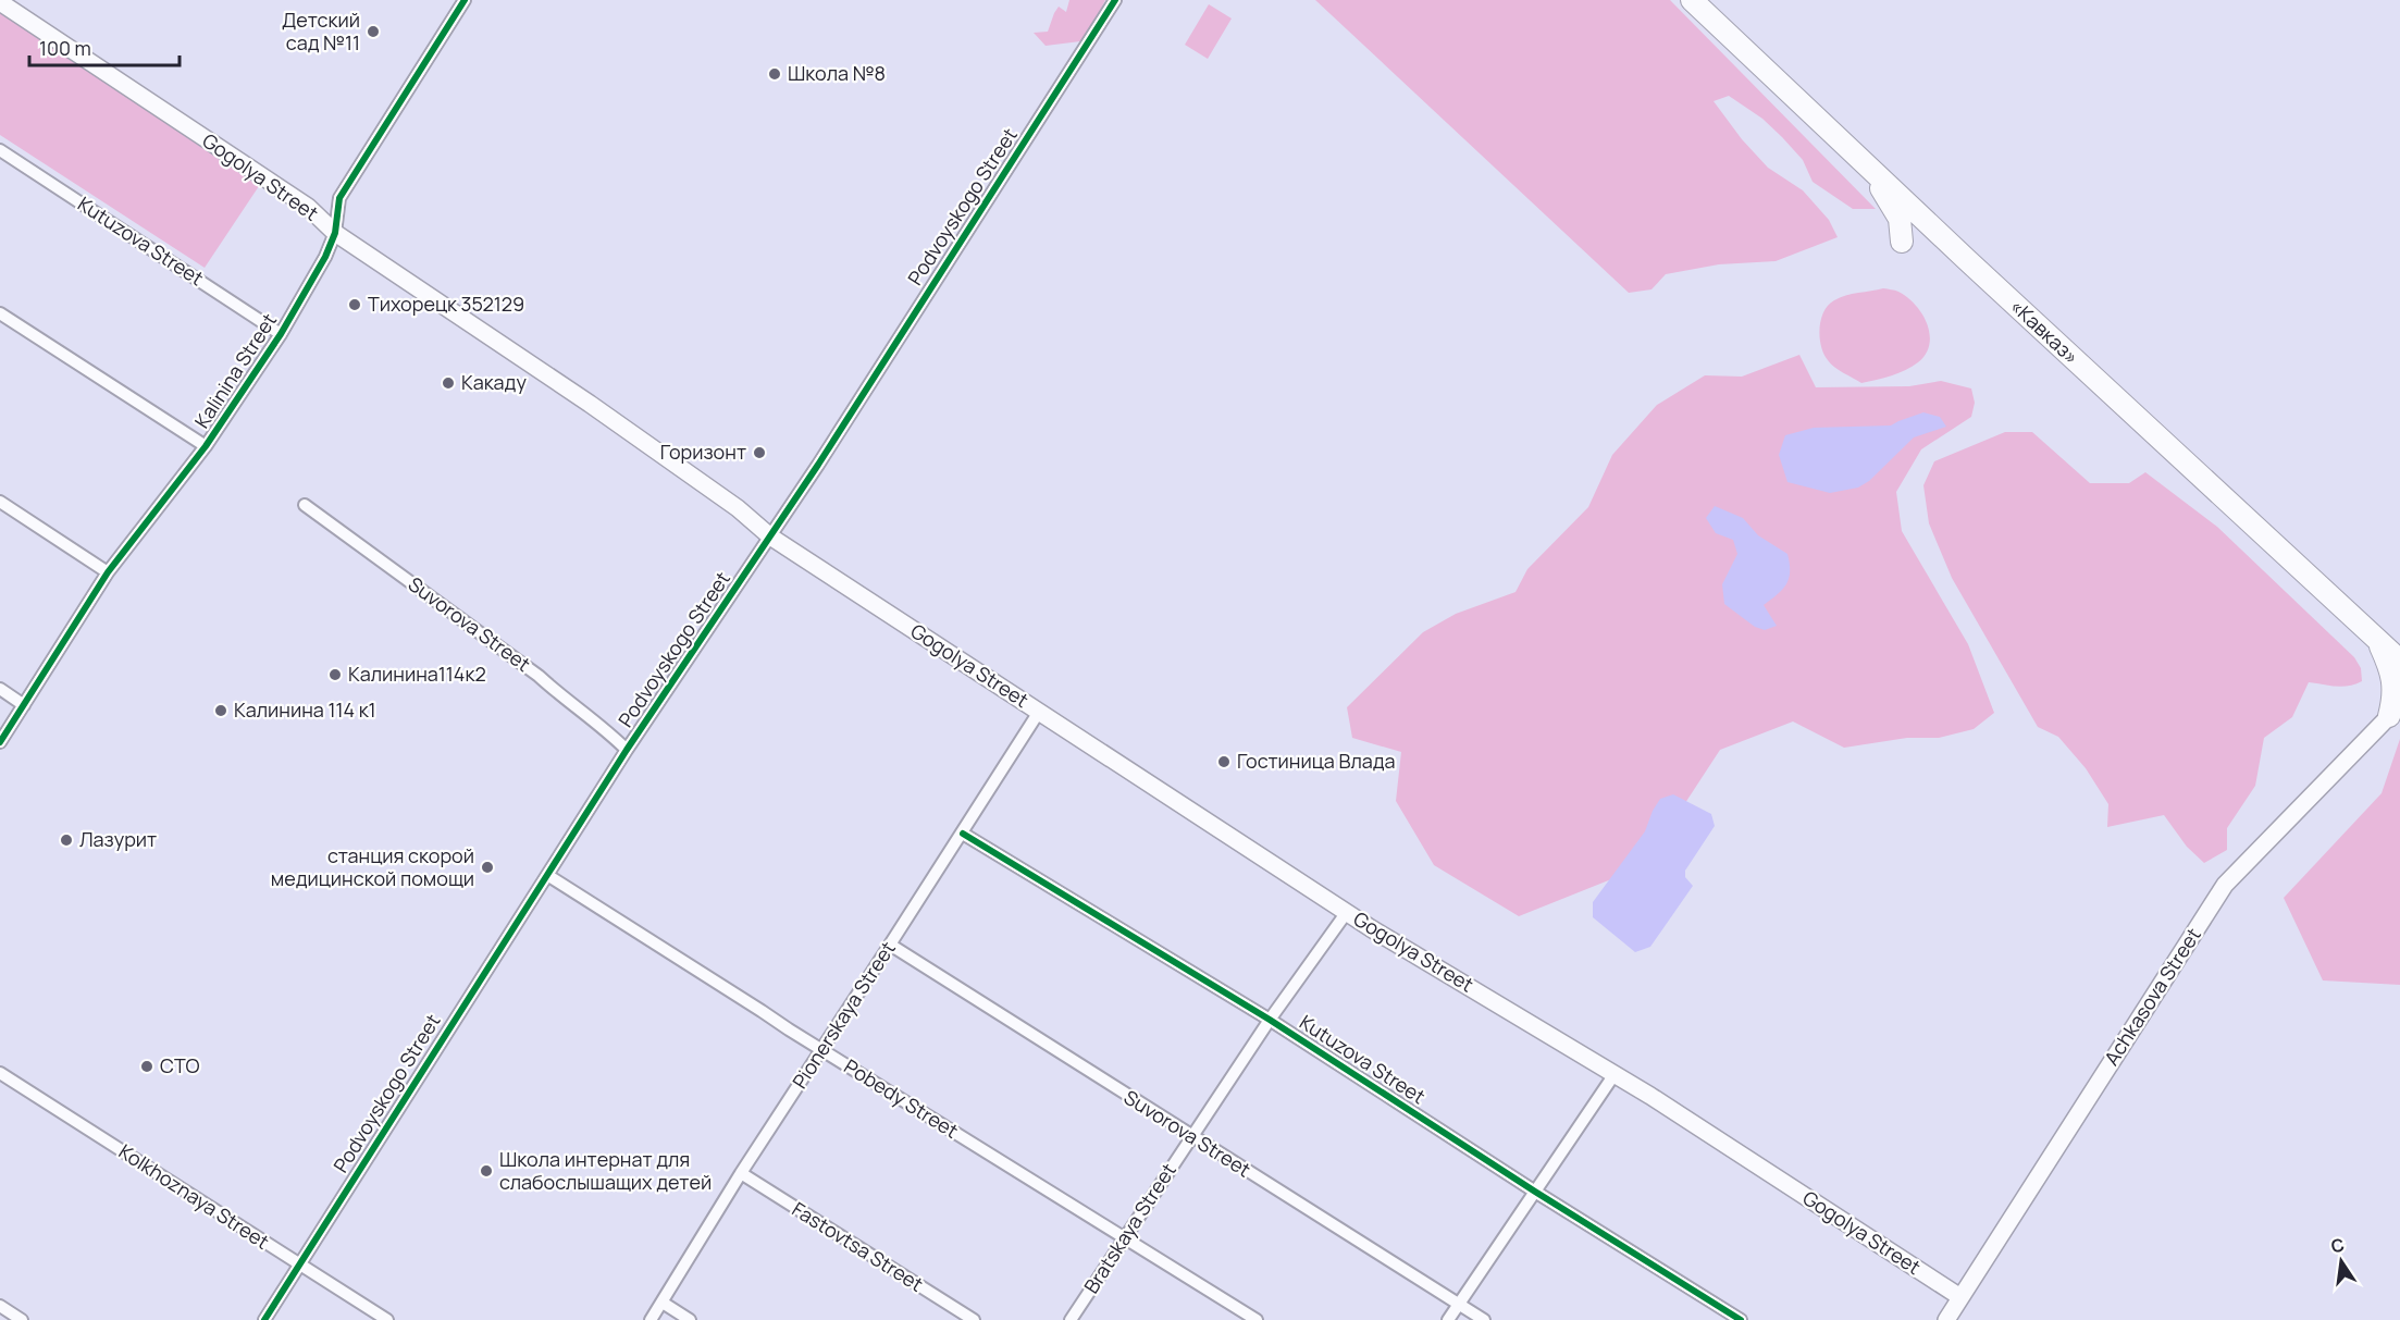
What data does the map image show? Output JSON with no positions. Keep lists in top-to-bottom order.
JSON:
{
  "streets": {
    "highway": ["«Кавказ»"],
    "main road": ["Gogolya Street", "Achkasova Street"],
    "street": [
      "Podvoyskogo Street",
      "Kutuzova Street",
      "Kalinina Street",
      "Suvorova Street",
      "Pionerskaya Street",
      "Pobedy Street",
      "Kolkhoznaya Street",
      "Bratskaya Street",
      "Fastovtsa Street"
    ]
  },
  "crossings": [
    ["Gogolya Street", "Podvoyskogo Street"],
    ["Gogolya Street", "Kalinina Street"],
    ["Gogolya Street", "Achkasova Street"],
    ["Gogolya Street", "Pionerskaya Street"],
    ["Gogolya Street", "Bratskaya Street"],
    ["Podvoyskogo Street", "Suvorova Street"],
    ["Podvoyskogo Street", "Pobedy Street"],
    ["Podvoyskogo Street", "Kolkhoznaya Street"],
    ["Kutuzova Street", "Kalinina Street"],
    ["Kutuzova Street", "Pionerskaya Street"],
    ["Kutuzova Street", "Bratskaya Street"],
    ["Suvorova Street", "Pionerskaya Street"],
    ["Suvorova Street", "Bratskaya Street"],
    ["Pionerskaya Street", "Pobedy Street"],
    ["Pionerskaya Street", "Fastovtsa Street"],
    ["Pobedy Street", "Bratskaya Street"]
  ],
  "places": [
    "Детский сад №11",
    "Школа №8",
    "Тихорецк 352129",
    "Какаду",
    "Горизонт",
    "Калинина114к2",
    "Калинина 114 к1",
    "Гостиница Влада",
    "Лазурит",
    "станция скорой медицинской помощи",
    "СТО",
    "Школа интернат для слабослышащих детей"
  ],
  "scale_bar": "100 m",
  "north": "top"
}
